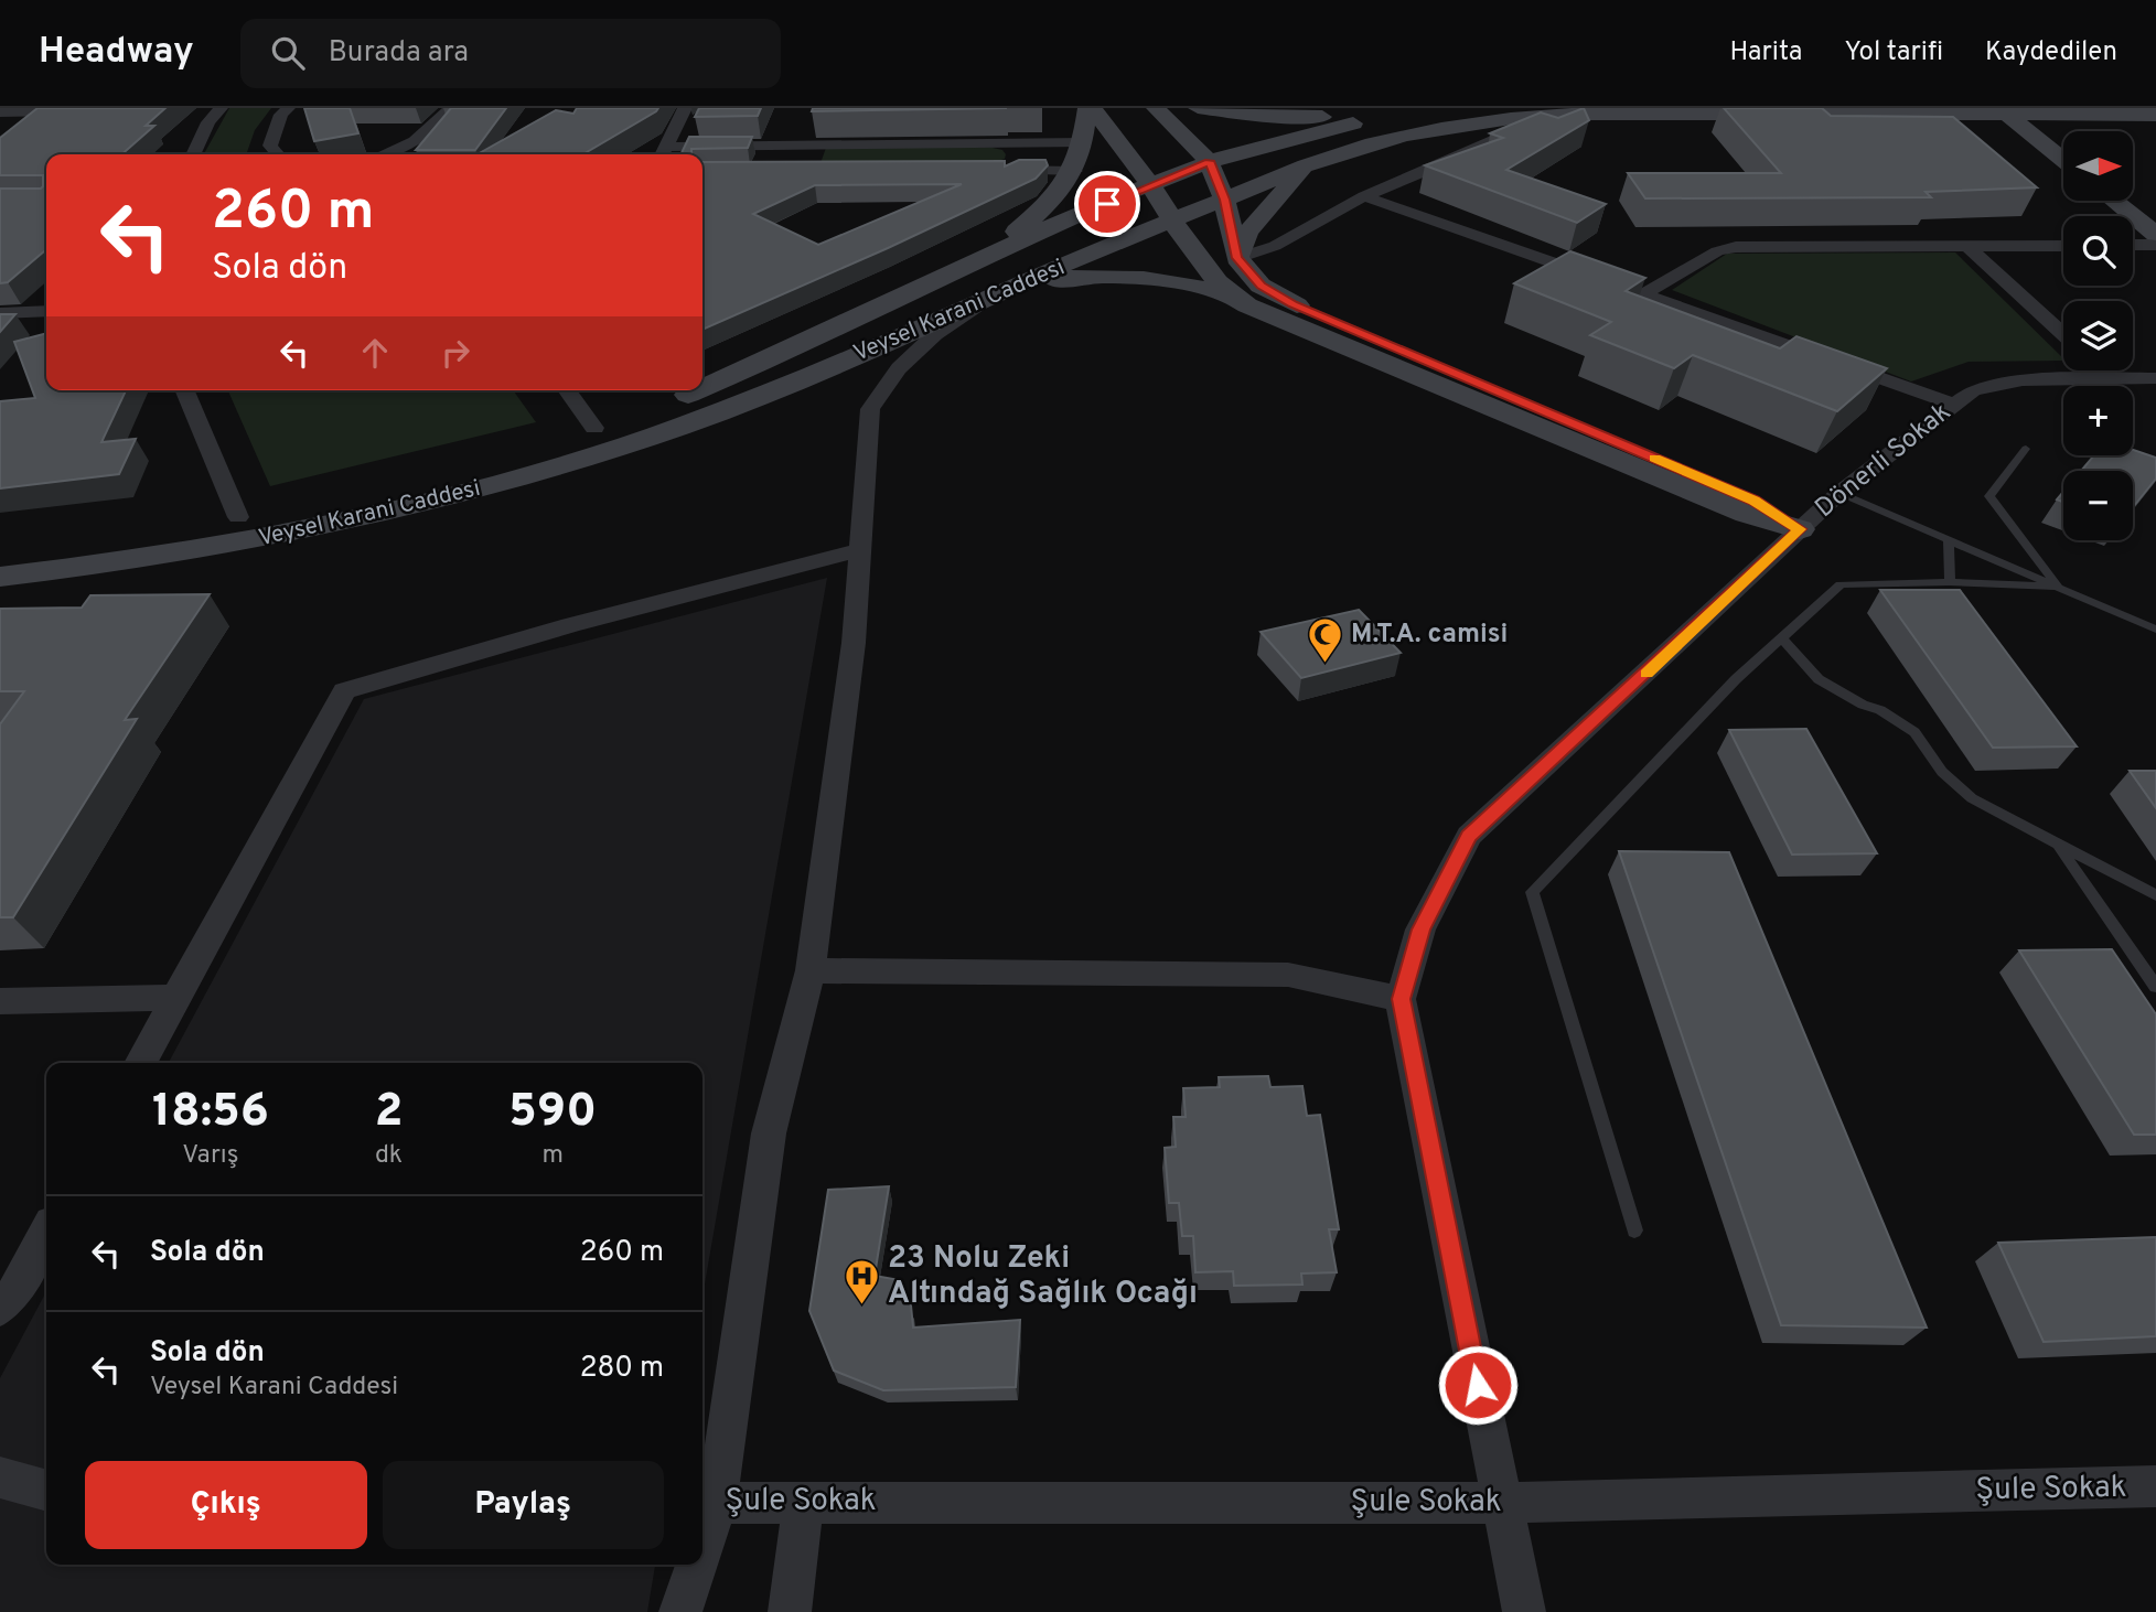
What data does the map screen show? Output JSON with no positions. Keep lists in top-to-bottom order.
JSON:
{
  "streets": {
    "main road": ["Veysel Karani Caddesi"],
    "street": ["Dönerli Sokak", "Şule Sokak"]
  },
  "crossings": [
    ["Dönerli Sokak", "Şule Sokak"]
  ],
  "places": {
    "mosque": ["M.T.A. camisi"],
    "hospital": ["23 Nolu Zeki Altındağ Sağlık Ocağı"]
  },
  "north": "right",
  "page": {
    "header": "Headway",
    "search": "Burada ara",
    "nav": ["Harita", "Yol tarifi", "Kaydedilen"],
    "map_buttons": ["+", "−"],
    "turn": ["260 m", "Sola dön"],
    "eta": [
      "18:56",
      "Varış",
      "2",
      "dk",
      "590",
      "m"
    ],
    "list": [
      {
        "name": "Sola dön",
        "value": "260 m"
      },
      {
        "name": "Sola dön",
        "note": "Veysel Karani Caddesi",
        "value": "280 m"
      }
    ],
    "buttons": ["Çıkış", "Paylaş"]
  }
}
